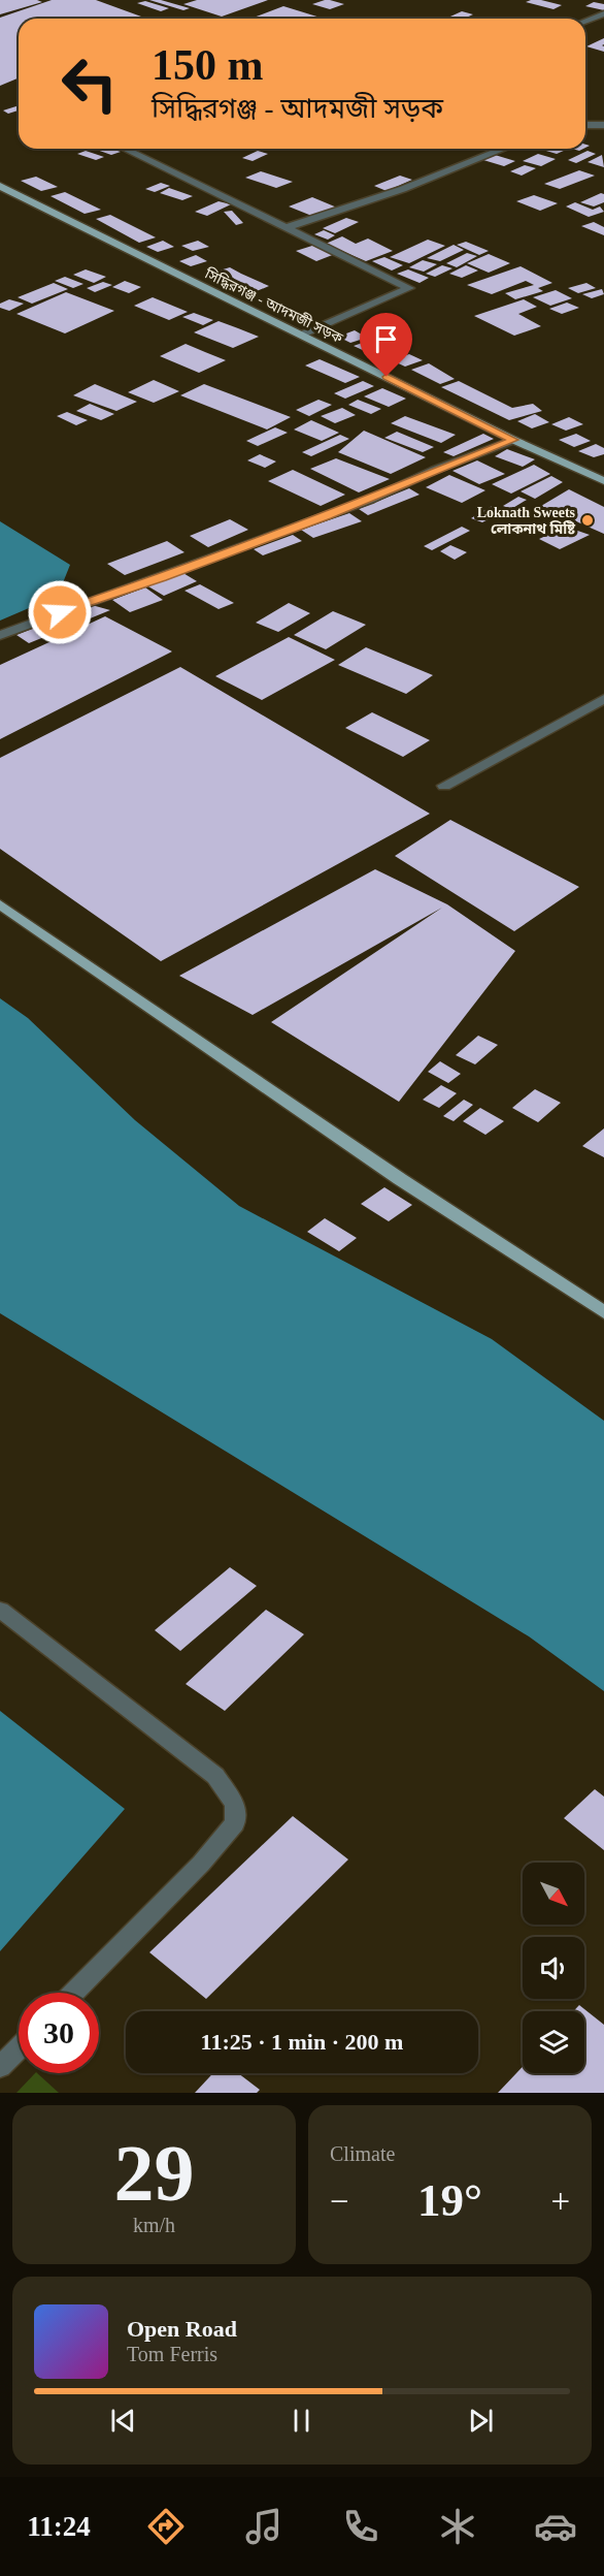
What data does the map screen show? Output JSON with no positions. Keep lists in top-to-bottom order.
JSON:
{
  "streets": {
    "main road": ["সিদ্ধিরগঞ্জ - আদমজী সড়ক"]
  },
  "places": ["Loknath Sweets লোকনাথ মিষ্টি"],
  "north": "bottom right",
  "page": {
    "turn": ["150 m", "সিদ্ধিরগঞ্জ - আদমজী সড়ক"],
    "limit": "30",
    "trip": "11:25 · 1 min · 200 m",
    "tile": [
      ["29", "km/h"],
      "Climate"
    ],
    "heat": ["−", "19°", "+"],
    "song": ["Open Road", "Tom Ferris"],
    "tabs": "11:24"
  }
}
